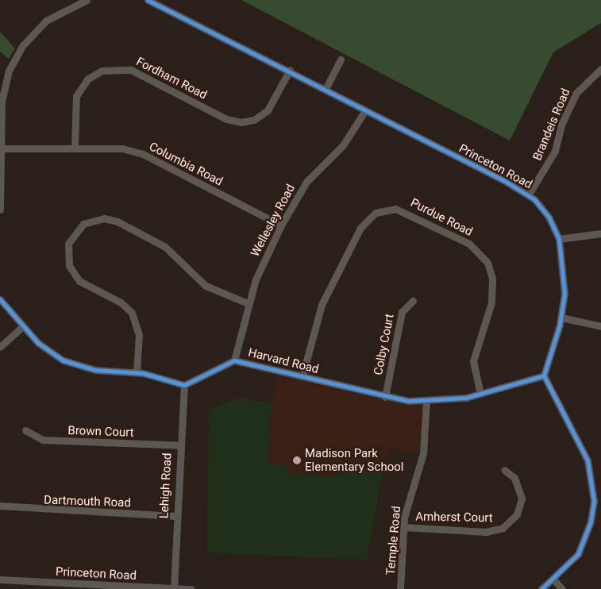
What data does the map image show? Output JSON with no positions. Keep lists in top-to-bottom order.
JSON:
{
  "streets": {
    "street": [
      "Fordham Road",
      "Brandeis Road",
      "Columbia Road",
      "Princeton Road",
      "Purdue Road",
      "Wellesley Road",
      "Colby Court",
      "Harvard Road",
      "Brown Court",
      "Lehigh Road",
      "Dartmouth Road",
      "Amherst Court",
      "Temple Road"
    ]
  },
  "crossings": [
    ["Fordham Road", "Columbia Road"],
    ["Fordham Road", "Princeton Road"],
    ["Brandeis Road", "Princeton Road"],
    ["Columbia Road", "Wellesley Road"],
    ["Princeton Road", "Wellesley Road"],
    ["Princeton Road", "Harvard Road"],
    ["Princeton Road", "Lehigh Road"],
    ["Purdue Road", "Harvard Road"],
    ["Wellesley Road", "Harvard Road"],
    ["Colby Court", "Harvard Road"],
    ["Harvard Road", "Lehigh Road"],
    ["Harvard Road", "Temple Road"],
    ["Brown Court", "Lehigh Road"],
    ["Lehigh Road", "Dartmouth Road"],
    ["Amherst Court", "Temple Road"]
  ],
  "places": ["Madison Park Elementary School"]
}
